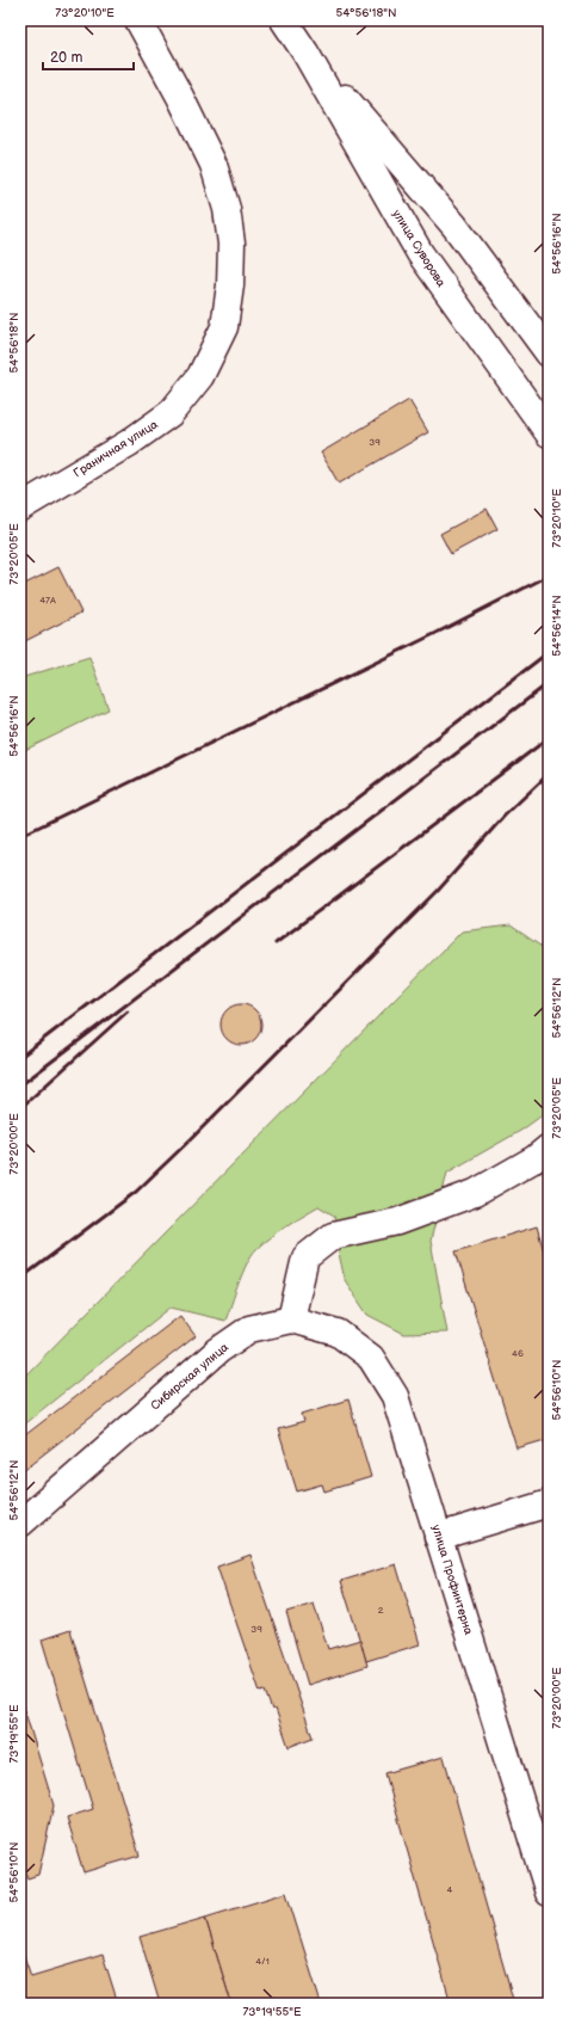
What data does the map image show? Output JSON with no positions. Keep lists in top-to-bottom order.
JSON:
{
  "streets": {
    "street": [
      "улица Суворова",
      "Граничная улица",
      "Сибирская улица",
      "улица Профинтерна"
    ]
  },
  "crossings": [
    ["Сибирская улица", "улица Профинтерна"]
  ],
  "house_numbers": [
    "39",
    "47А",
    "46",
    "2",
    "39",
    "4",
    "4/1"
  ],
  "scale_bar": "20 m",
  "coordinates": [
    "73°20'10\"E",
    "54°56'18\"N",
    "54°56'16\"N",
    "73°20'05\"E",
    "54°56'14\"N",
    "54°56'12\"N",
    "73°20'00\"E",
    "54°56'10\"N",
    "73°19'55\"E"
  ]
}
